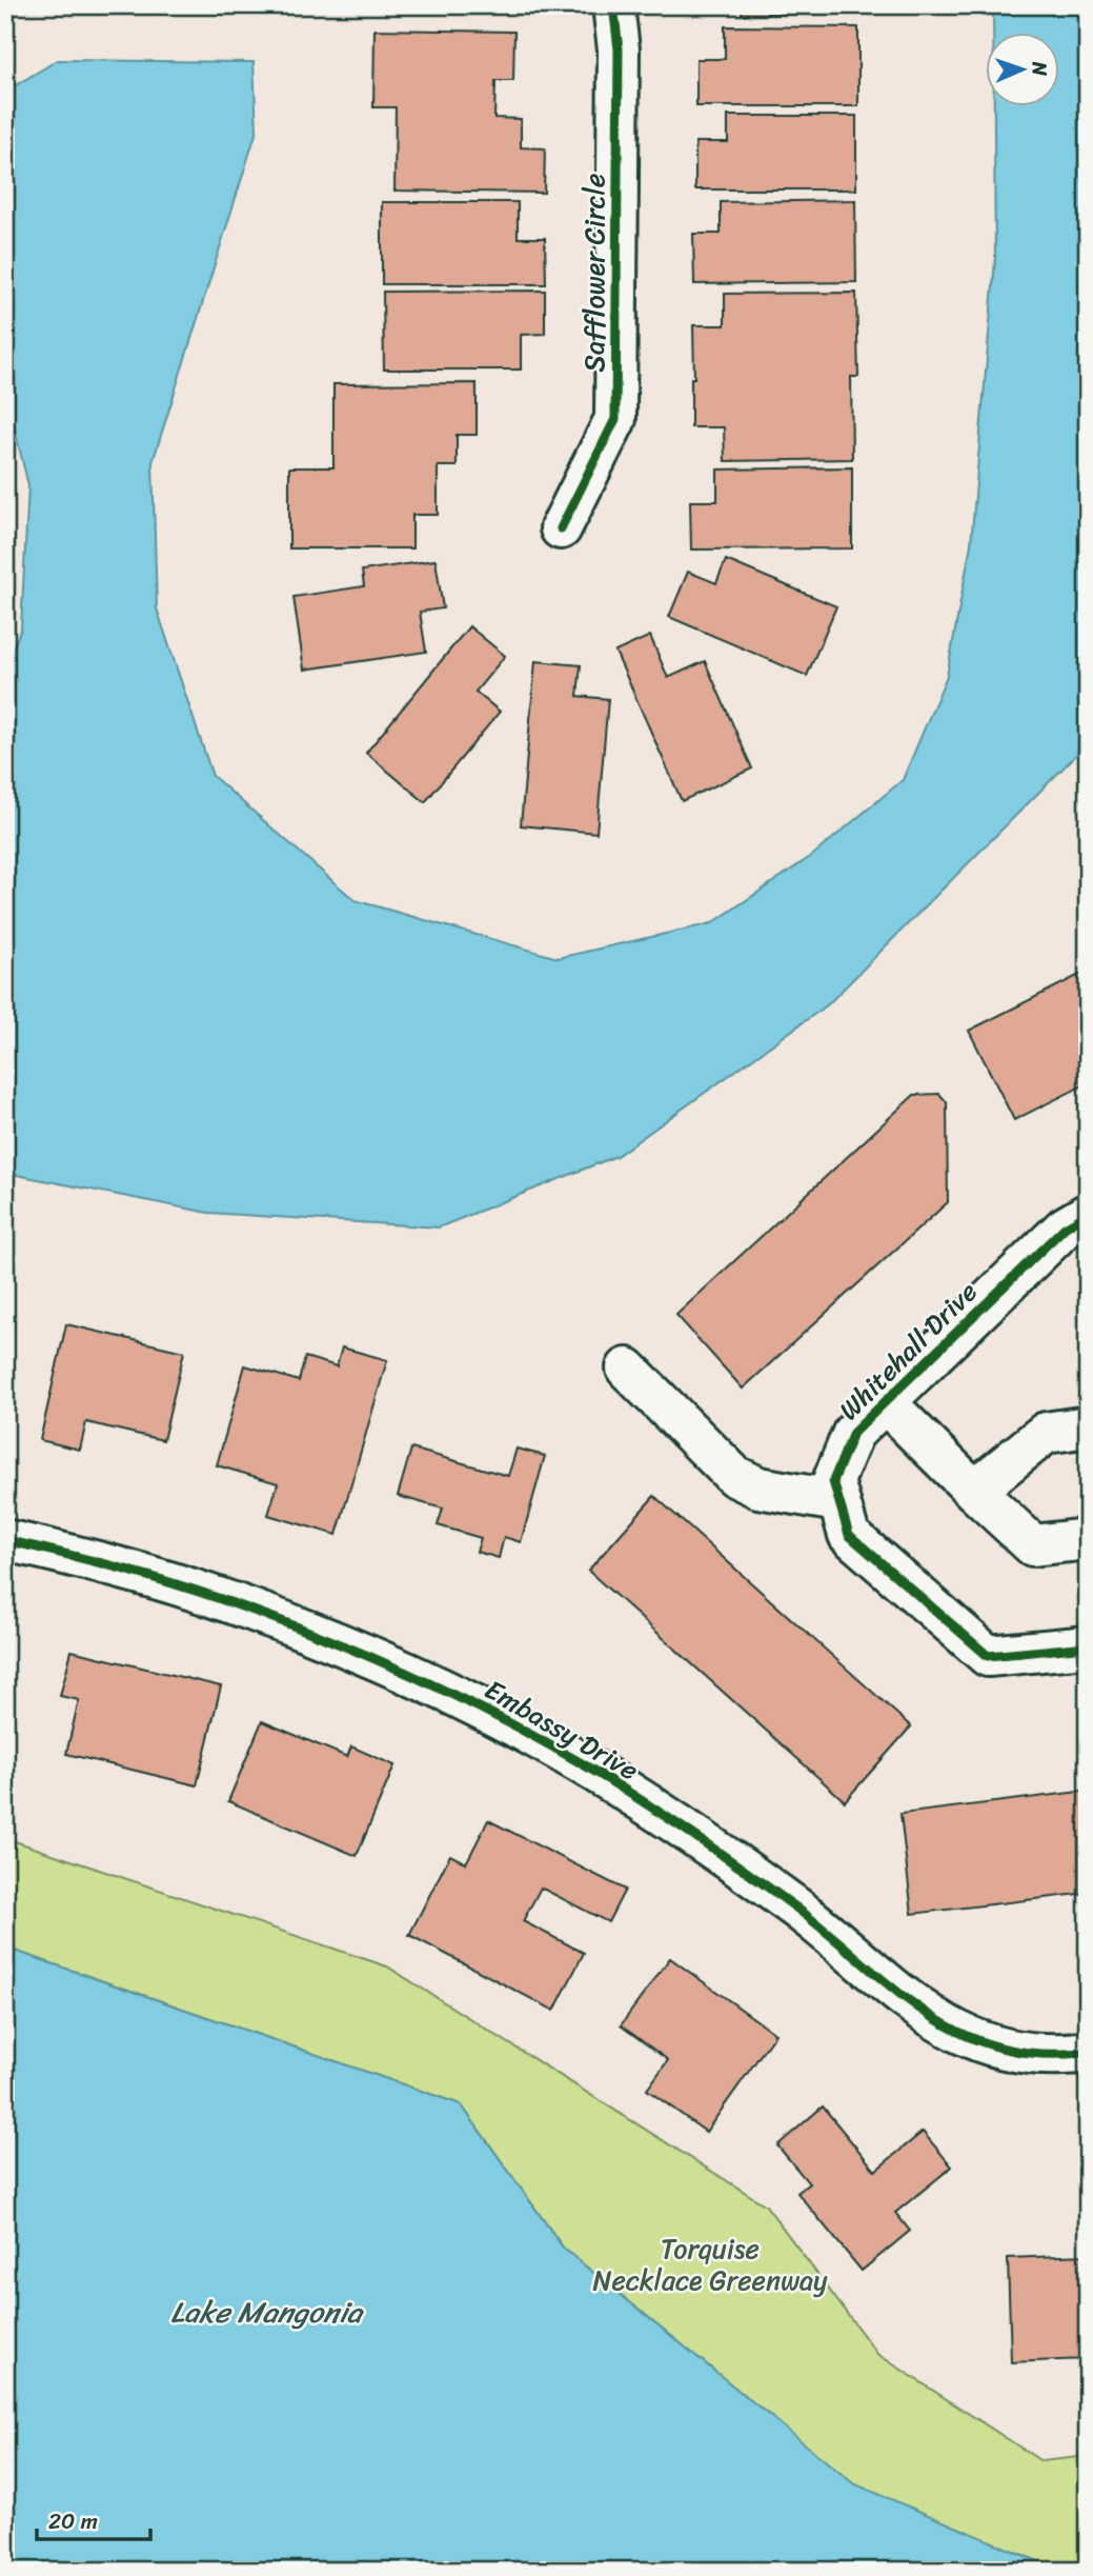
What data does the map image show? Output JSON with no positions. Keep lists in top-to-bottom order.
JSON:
{
  "streets": {
    "street": ["Safflower Circle", "Whitehall Drive", "Embassy Drive"]
  },
  "water": ["Lake Mangonia"],
  "parks": ["Torquise Necklace Greenway"],
  "scale_bar": "20 m",
  "north": "right"
}
